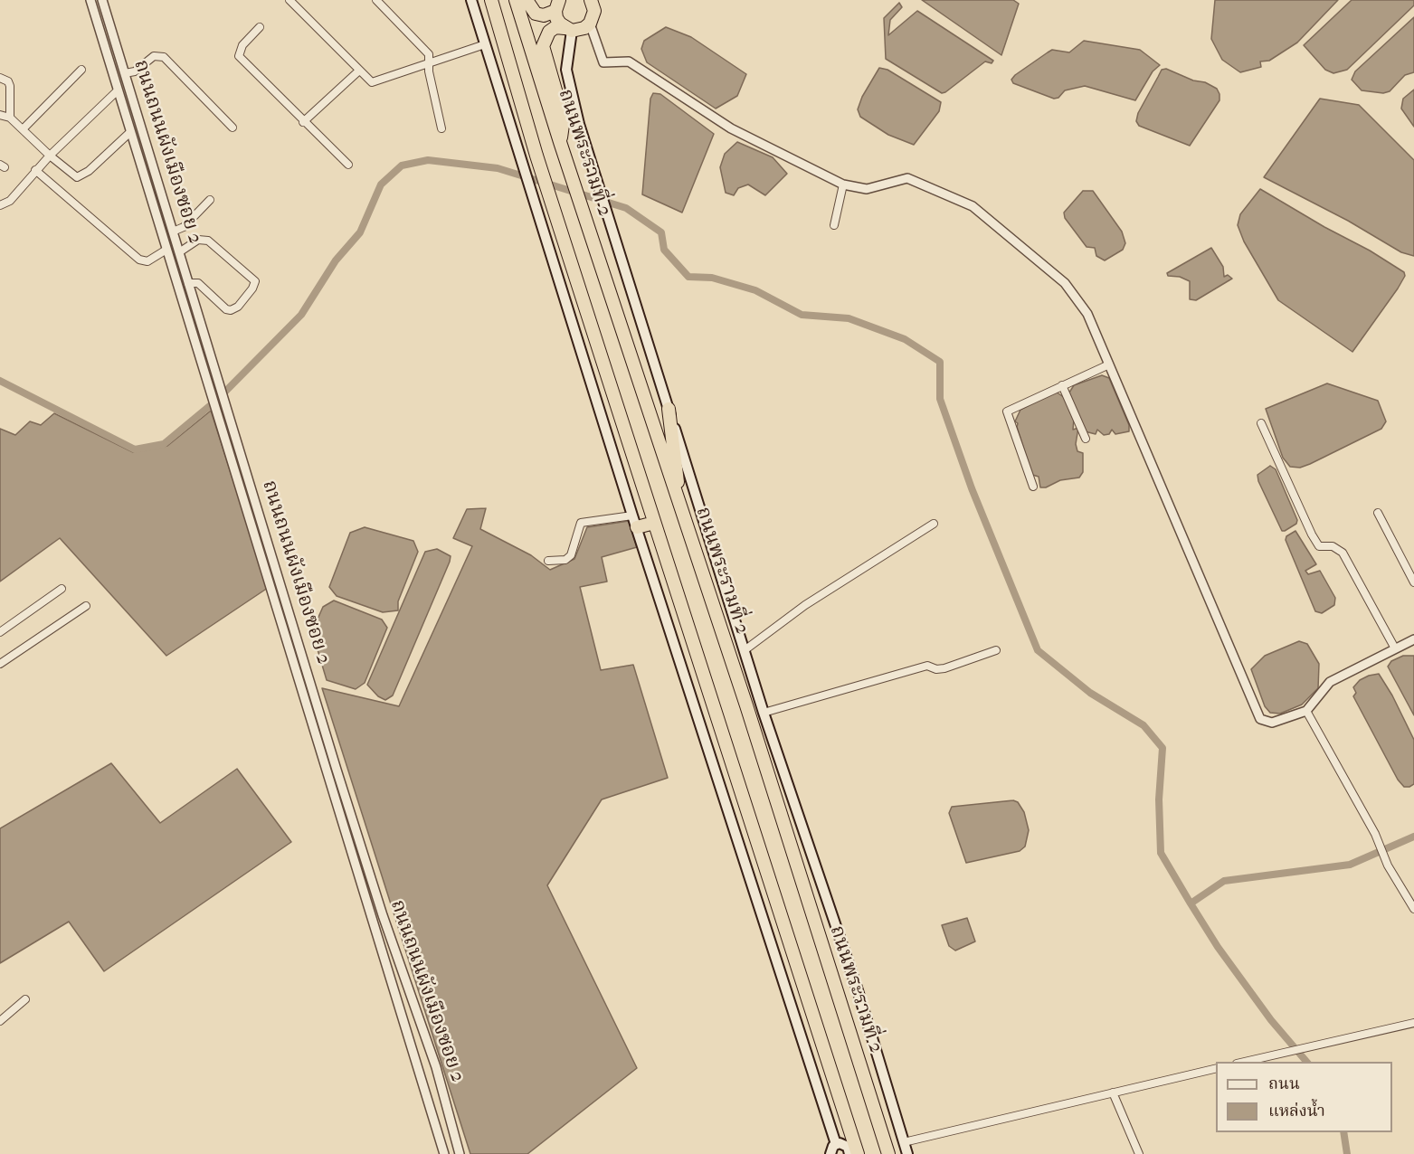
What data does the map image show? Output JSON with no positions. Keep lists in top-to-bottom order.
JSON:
{
  "streets": {
    "highway": ["ถนนพระรามที่ 2"],
    "street": ["ถนนถนนผังเมืองซอย 2"]
  },
  "legend": ["ถนน", "แหล่งน้ำ"]
}
